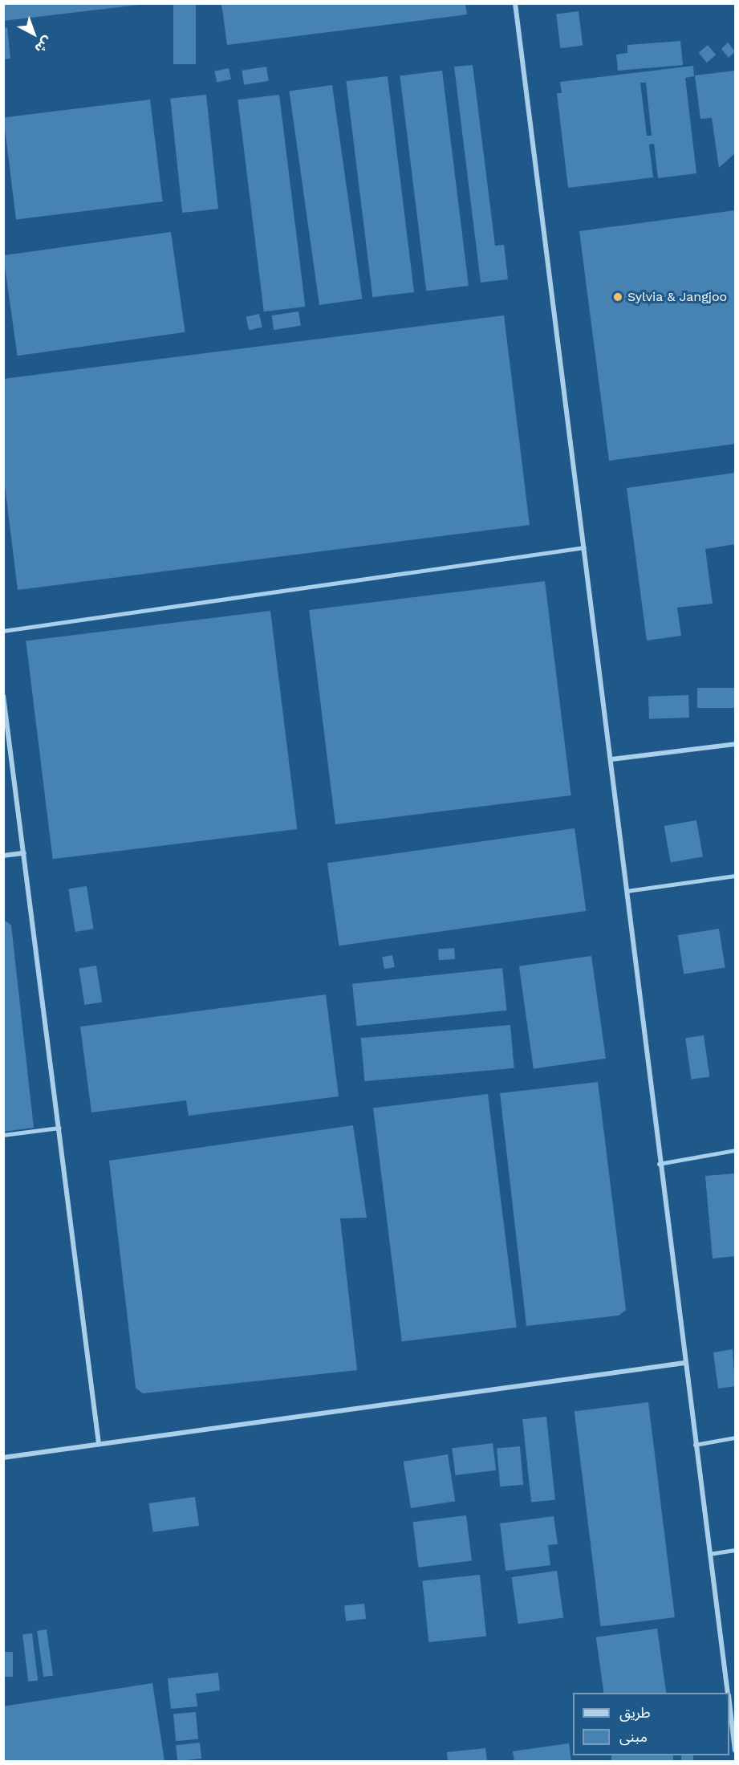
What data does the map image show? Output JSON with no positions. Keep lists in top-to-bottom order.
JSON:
{
  "places": ["Sylvia & Jangjoo"],
  "legend": ["طريق", "مبنى"],
  "north": "bottom right"
}
